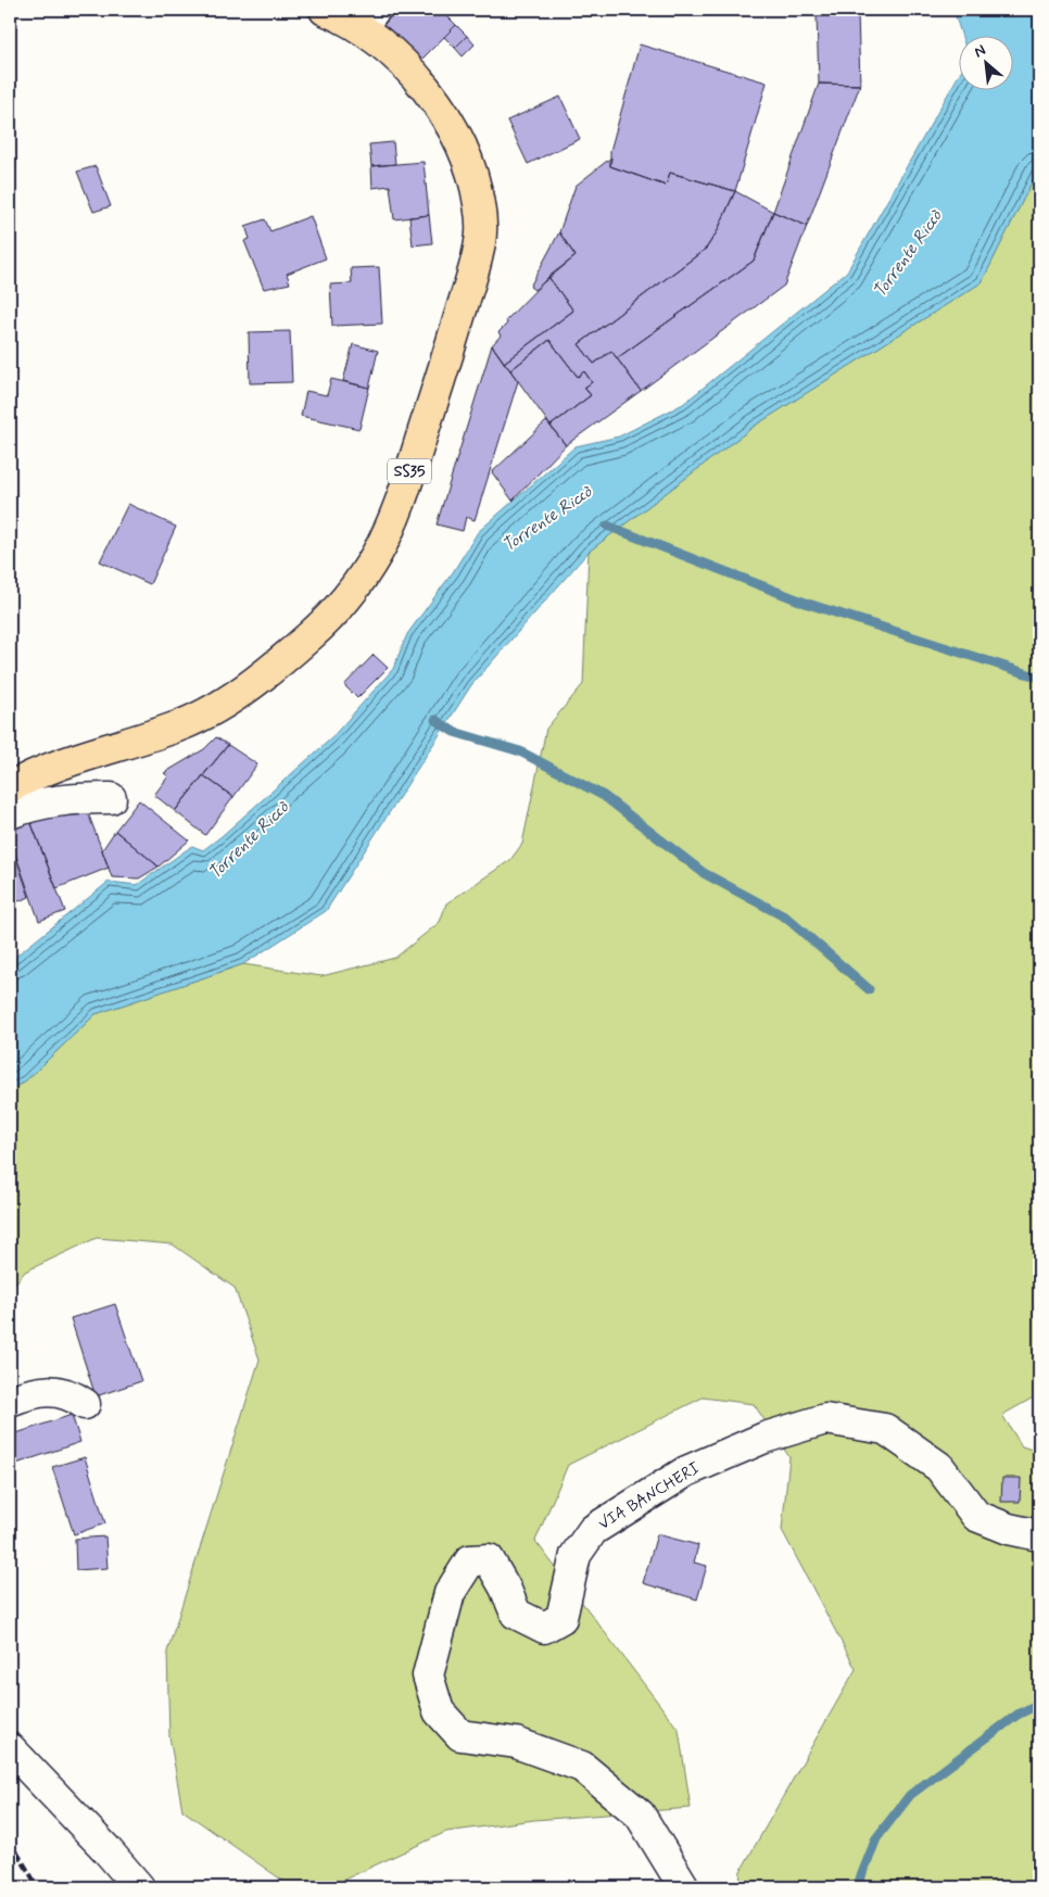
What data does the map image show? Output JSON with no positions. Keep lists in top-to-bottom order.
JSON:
{
  "streets": {
    "main road": ["SS35"],
    "street": ["VIA BANCHERI"]
  },
  "water": ["Torrente Riccò"],
  "north": "top left"
}
